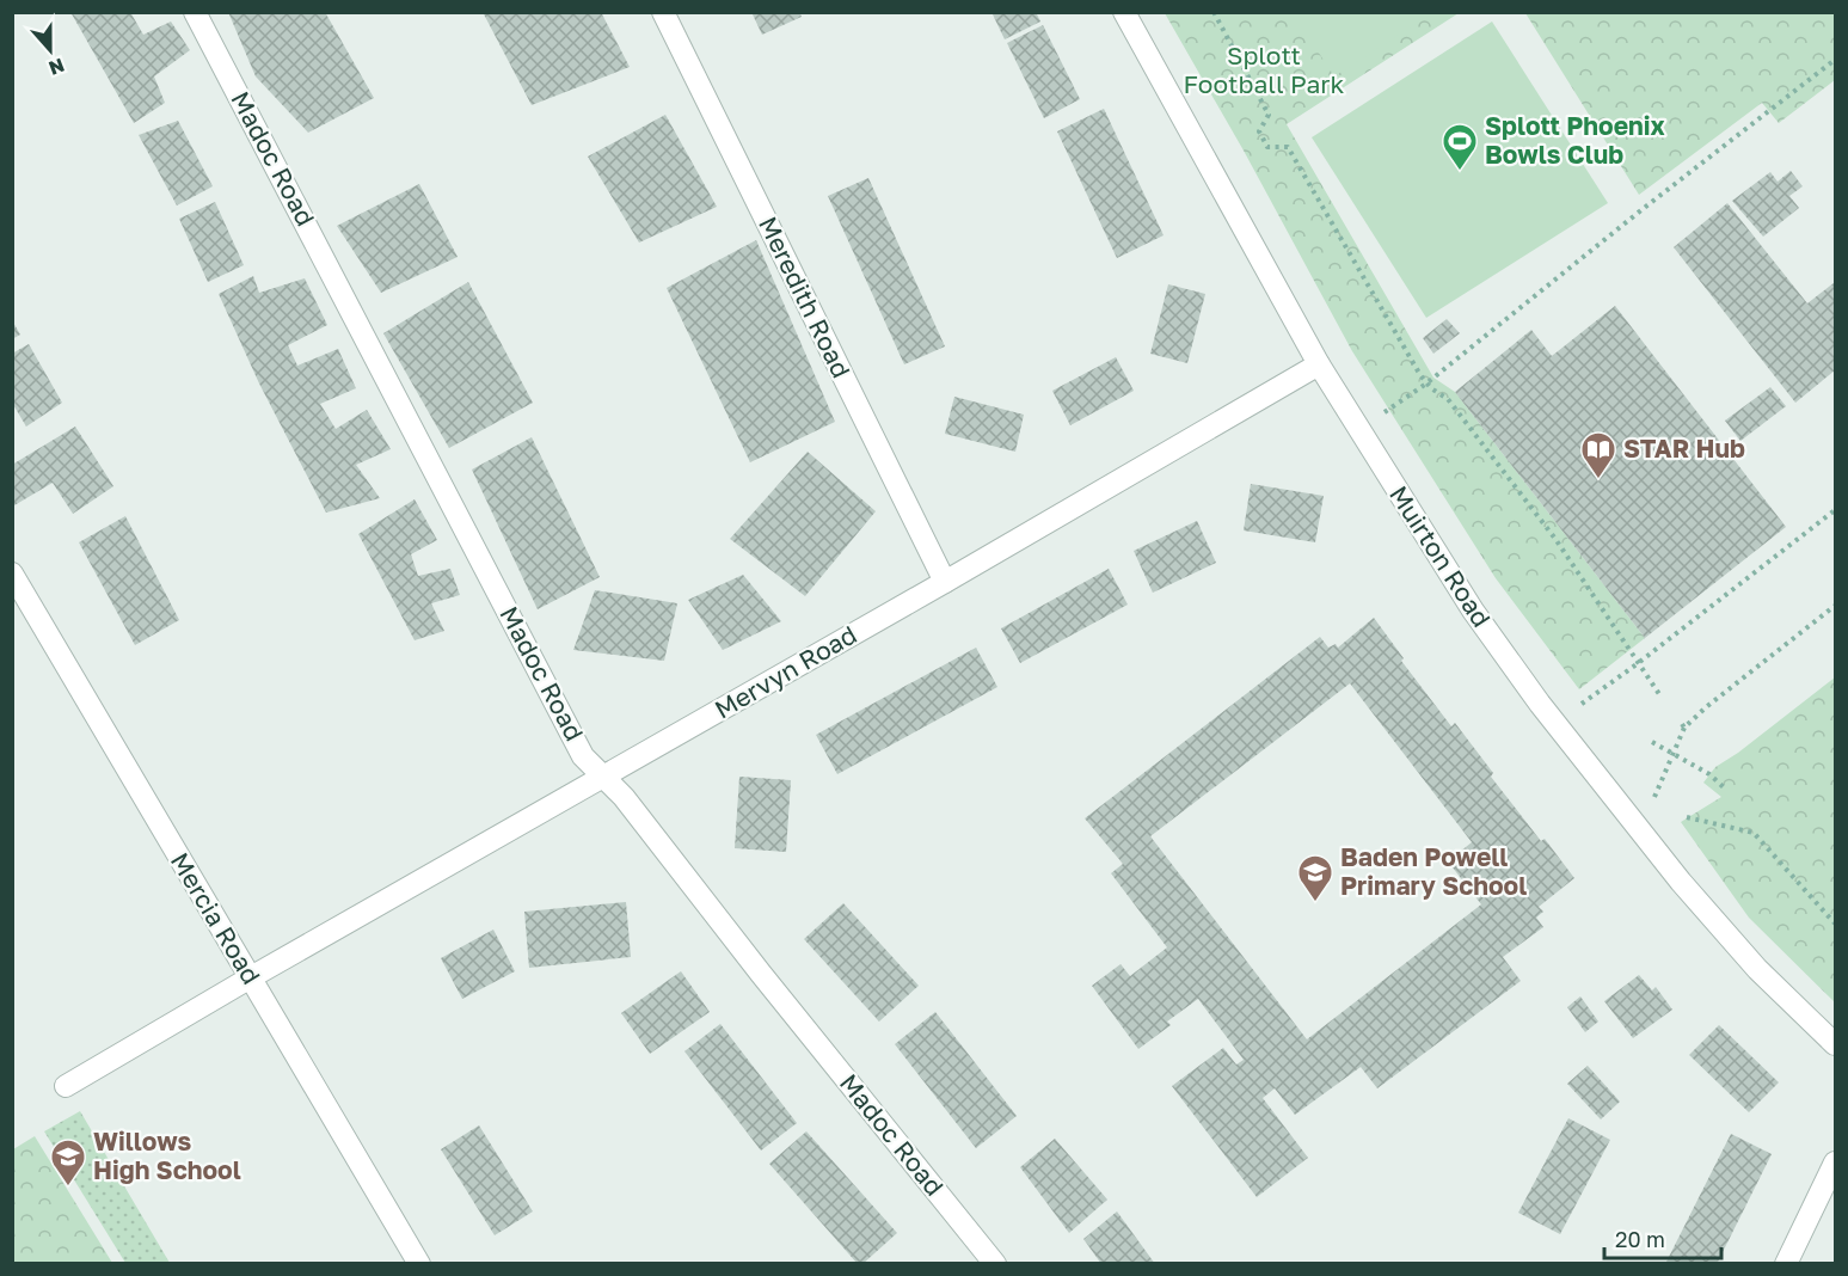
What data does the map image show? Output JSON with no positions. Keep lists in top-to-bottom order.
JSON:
{
  "streets": {
    "street": [
      "Madoc Road",
      "Meredith Road",
      "Muirton Road",
      "Mervyn Road",
      "Mercia Road"
    ]
  },
  "crossings": [
    ["Madoc Road", "Mervyn Road"],
    ["Meredith Road", "Mervyn Road"],
    ["Muirton Road", "Mervyn Road"],
    ["Mervyn Road", "Mercia Road"]
  ],
  "parks": ["Splott Football Park"],
  "places": {
    "sports": ["Splott Phoenix Bowls Club"],
    "library": ["STAR Hub"],
    "school or university": ["Baden Powell Primary School", "Willows High School"]
  },
  "scale_bar": "20 m",
  "north": "bottom"
}
